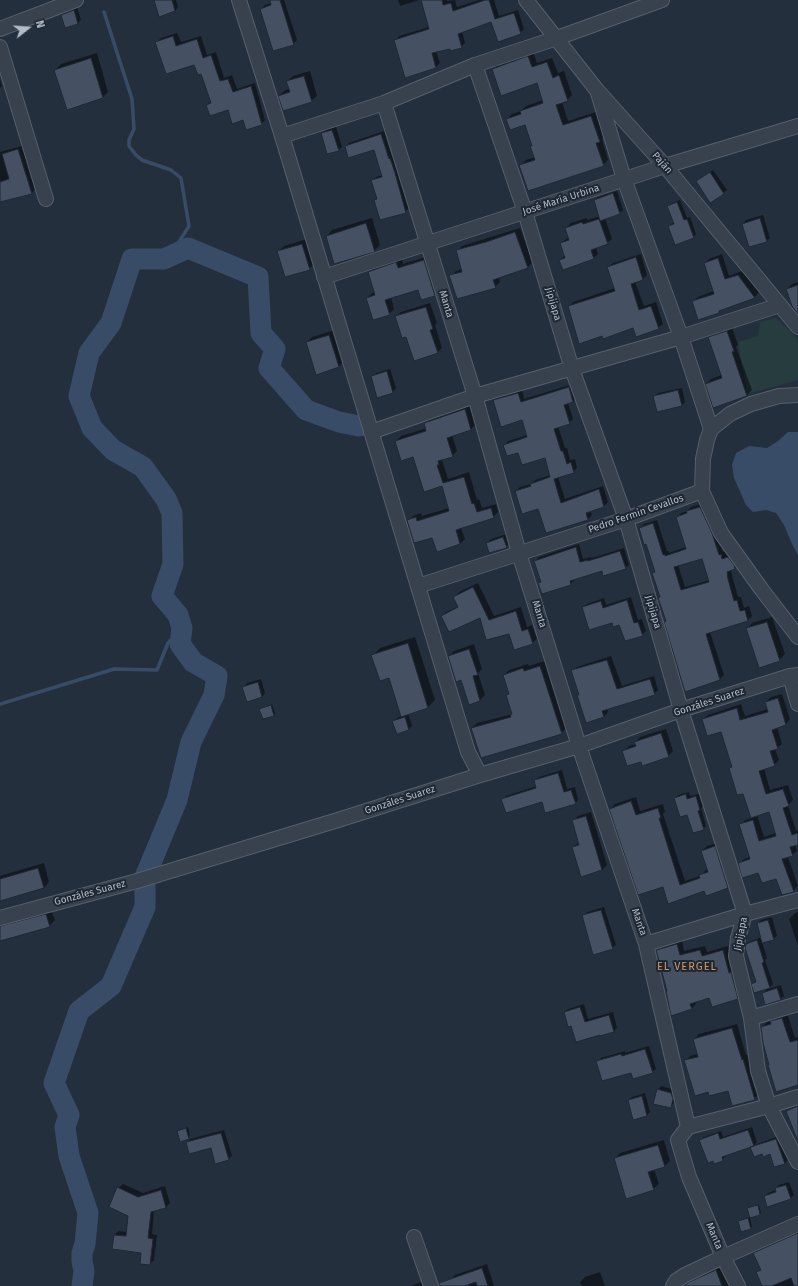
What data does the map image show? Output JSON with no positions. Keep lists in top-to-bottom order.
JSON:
{
  "streets": {
    "street": [
      "Paján",
      "José María Urbina",
      "Manta",
      "Jipijapa",
      "Pedro Fermin Cevallos",
      "Gonzáles Suarez"
    ]
  },
  "crossings": [
    ["Paján", "José María Urbina"],
    ["José María Urbina", "Manta"],
    ["José María Urbina", "Jipijapa"],
    ["Manta", "Pedro Fermin Cevallos"],
    ["Manta", "Gonzáles Suarez"],
    ["Jipijapa", "Pedro Fermin Cevallos"],
    ["Jipijapa", "Gonzáles Suarez"]
  ],
  "districts": ["EL VERGEL"],
  "north": "right"
}
